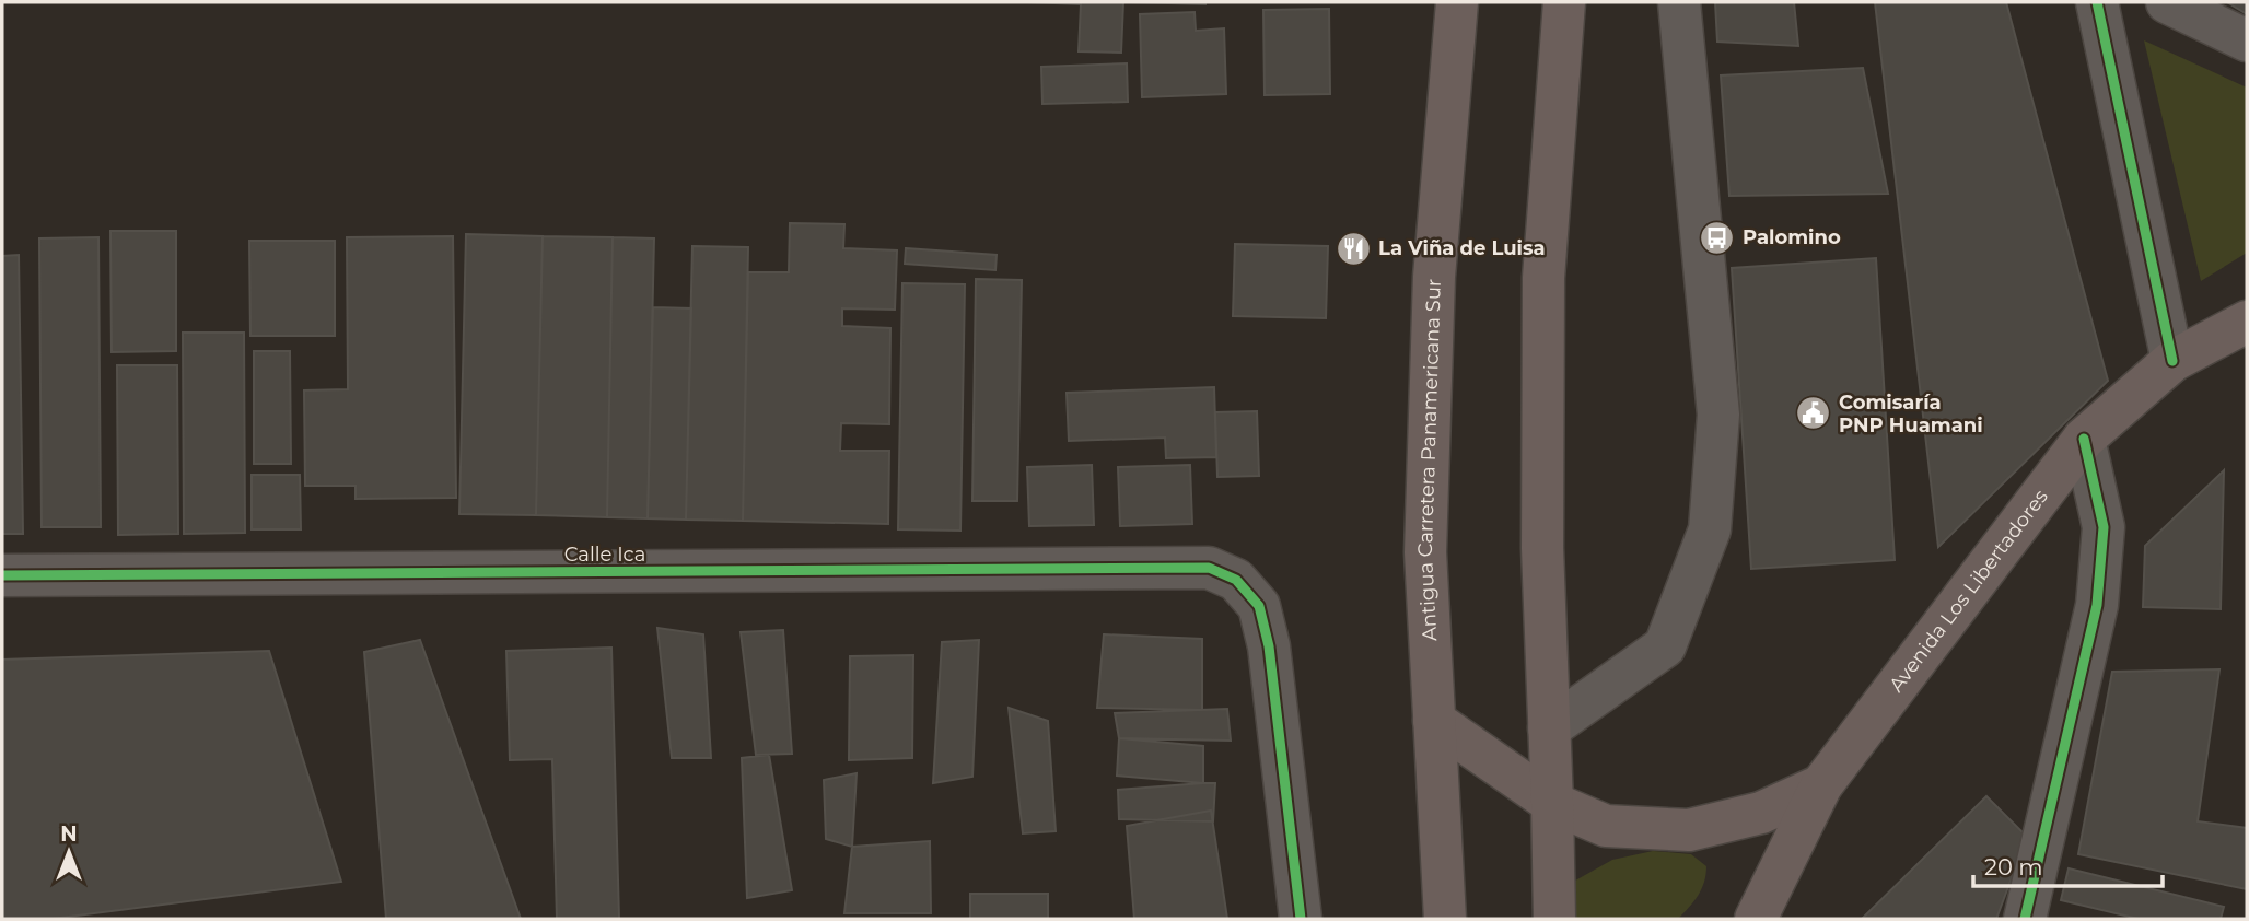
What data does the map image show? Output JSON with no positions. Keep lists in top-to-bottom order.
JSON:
{
  "streets": {
    "highway": ["Antigua Carretera Panamericana Sur", "Avenida Los Libertadores"],
    "street": ["Calle Ica"]
  },
  "places": {
    "bus stop": ["Palomino"],
    "restaurant": ["La Viña de Luisa"],
    "public building": ["Comisaría PNP Huamani"]
  },
  "scale_bar": "20 m",
  "north": "top"
}
